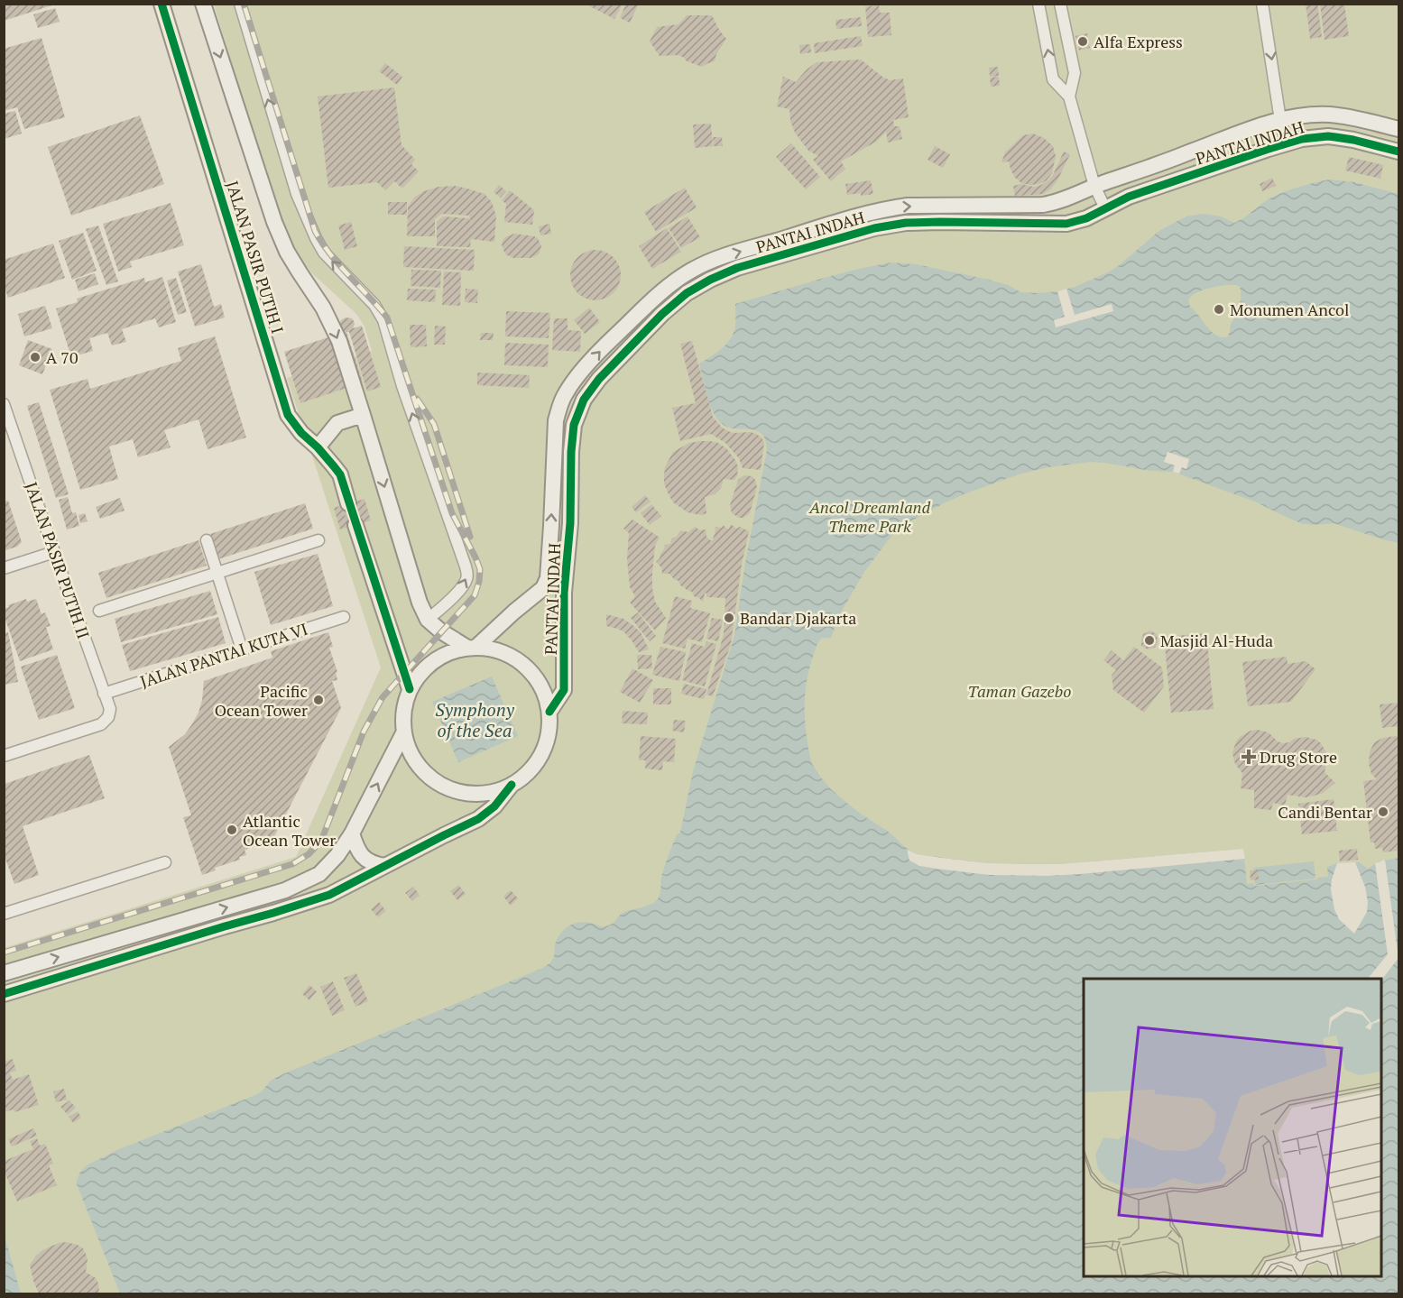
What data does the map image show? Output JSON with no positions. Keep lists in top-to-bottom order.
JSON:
{
  "streets": {
    "street": [
      "PANTAI INDAH",
      "JALAN PASIR PUTIH I",
      "JALAN PASIR PUTIH II",
      "JALAN PANTAI KUTA VI"
    ]
  },
  "crossings": [
    ["PANTAI INDAH", "JALAN PASIR PUTIH I"],
    ["JALAN PASIR PUTIH II", "JALAN PANTAI KUTA VI"]
  ],
  "water": ["Symphony of the Sea"],
  "parks": ["Ancol Dreamland Theme Park", "Taman Gazebo"],
  "places": {
    "other": [
      "Alfa Express",
      "Monumen Ancol",
      "A 70",
      "Bandar Djakarta",
      "Masjid Al-Huda",
      "Pacific Ocean Tower",
      "Candi Bentar",
      "Atlantic Ocean Tower"
    ],
    "health": ["Drug Store"]
  }
}
